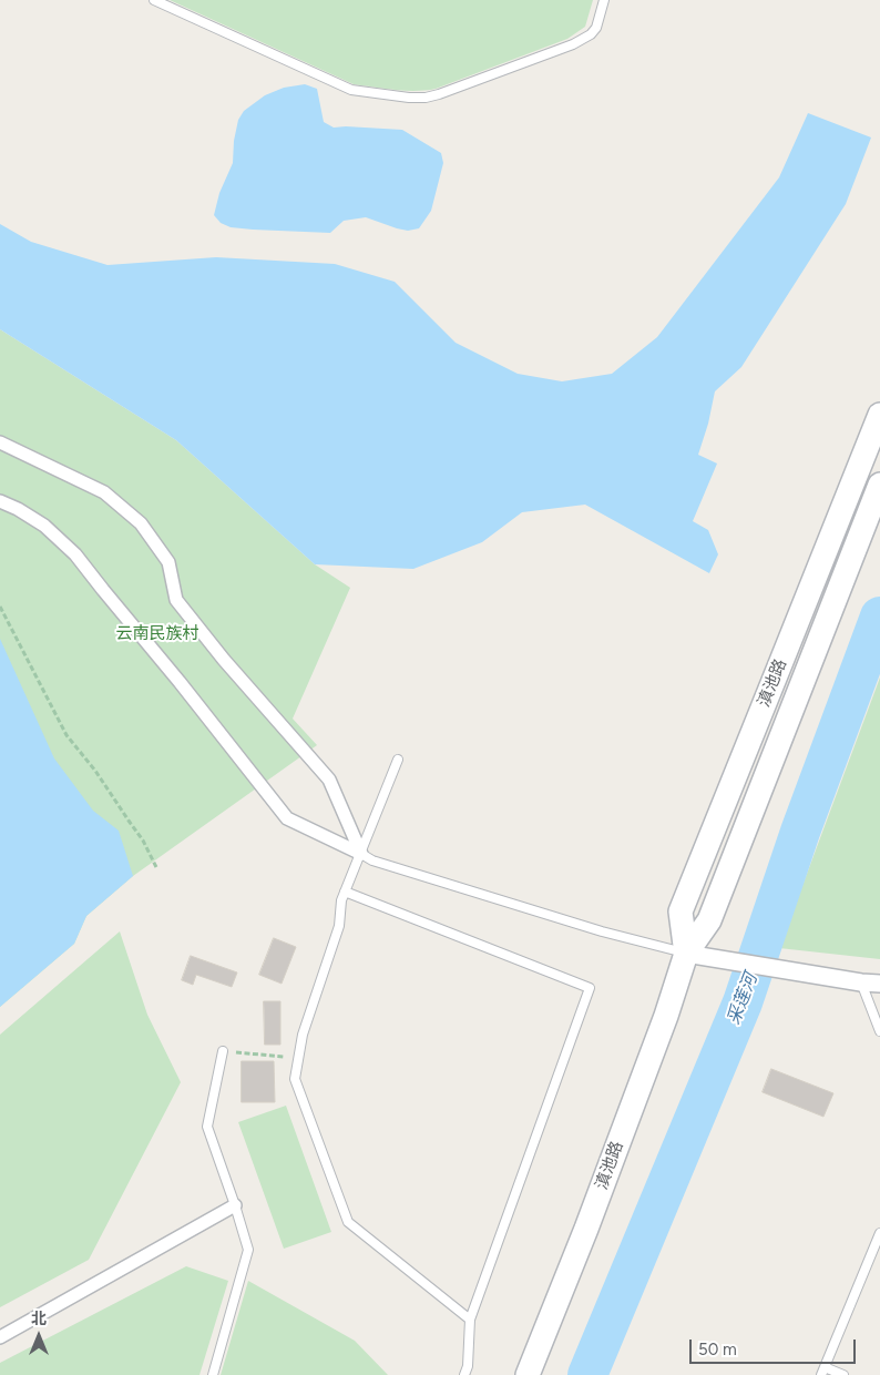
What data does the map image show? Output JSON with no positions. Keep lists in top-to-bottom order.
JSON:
{
  "streets": {
    "main road": ["滇池路"]
  },
  "water": ["采莲河"],
  "parks": ["云南民族村"],
  "scale_bar": "50 m",
  "north": "top"
}
